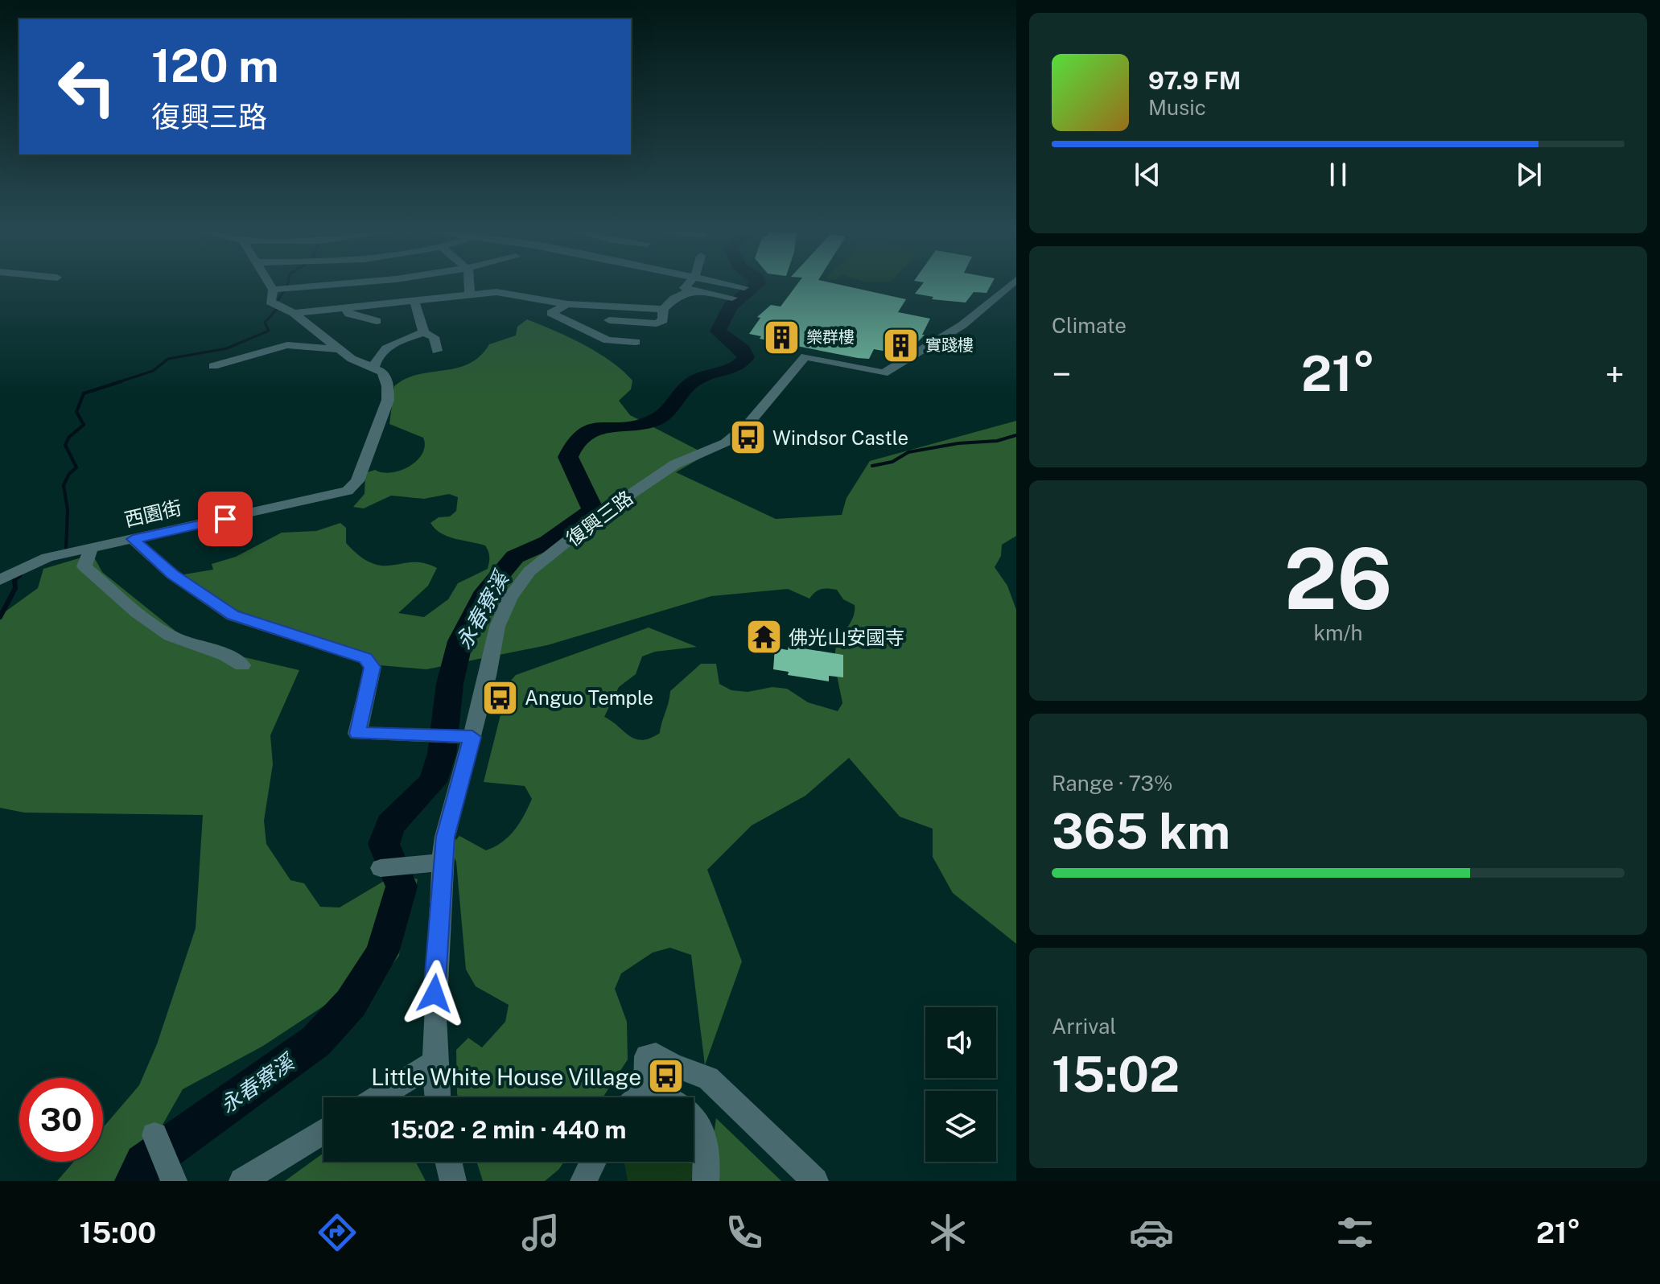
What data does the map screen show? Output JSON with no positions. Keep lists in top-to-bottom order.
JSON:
{
  "streets": {
    "street": ["西園街", "復興三路"]
  },
  "water": ["永春寮溪"],
  "places": {
    "building": ["樂群樓", "實踐樓"],
    "bus stop": ["Windsor Castle", "Anguo Temple", "Little White House Village"],
    "temple": ["佛光山安國寺"]
  },
  "page": {
    "turn": ["120 m", "復興三路"],
    "song": ["97.9 FM", "Music"],
    "tile": [
      "Climate",
      ["26", "km/h"],
      ["Range · 73%", "365 km"],
      ["Arrival", "15:02"]
    ],
    "heat": ["−", "21°", "+"],
    "limit": "30",
    "trip": "15:02 · 2 min · 440 m",
    "tabs": ["15:00", "21°"]
  }
}
